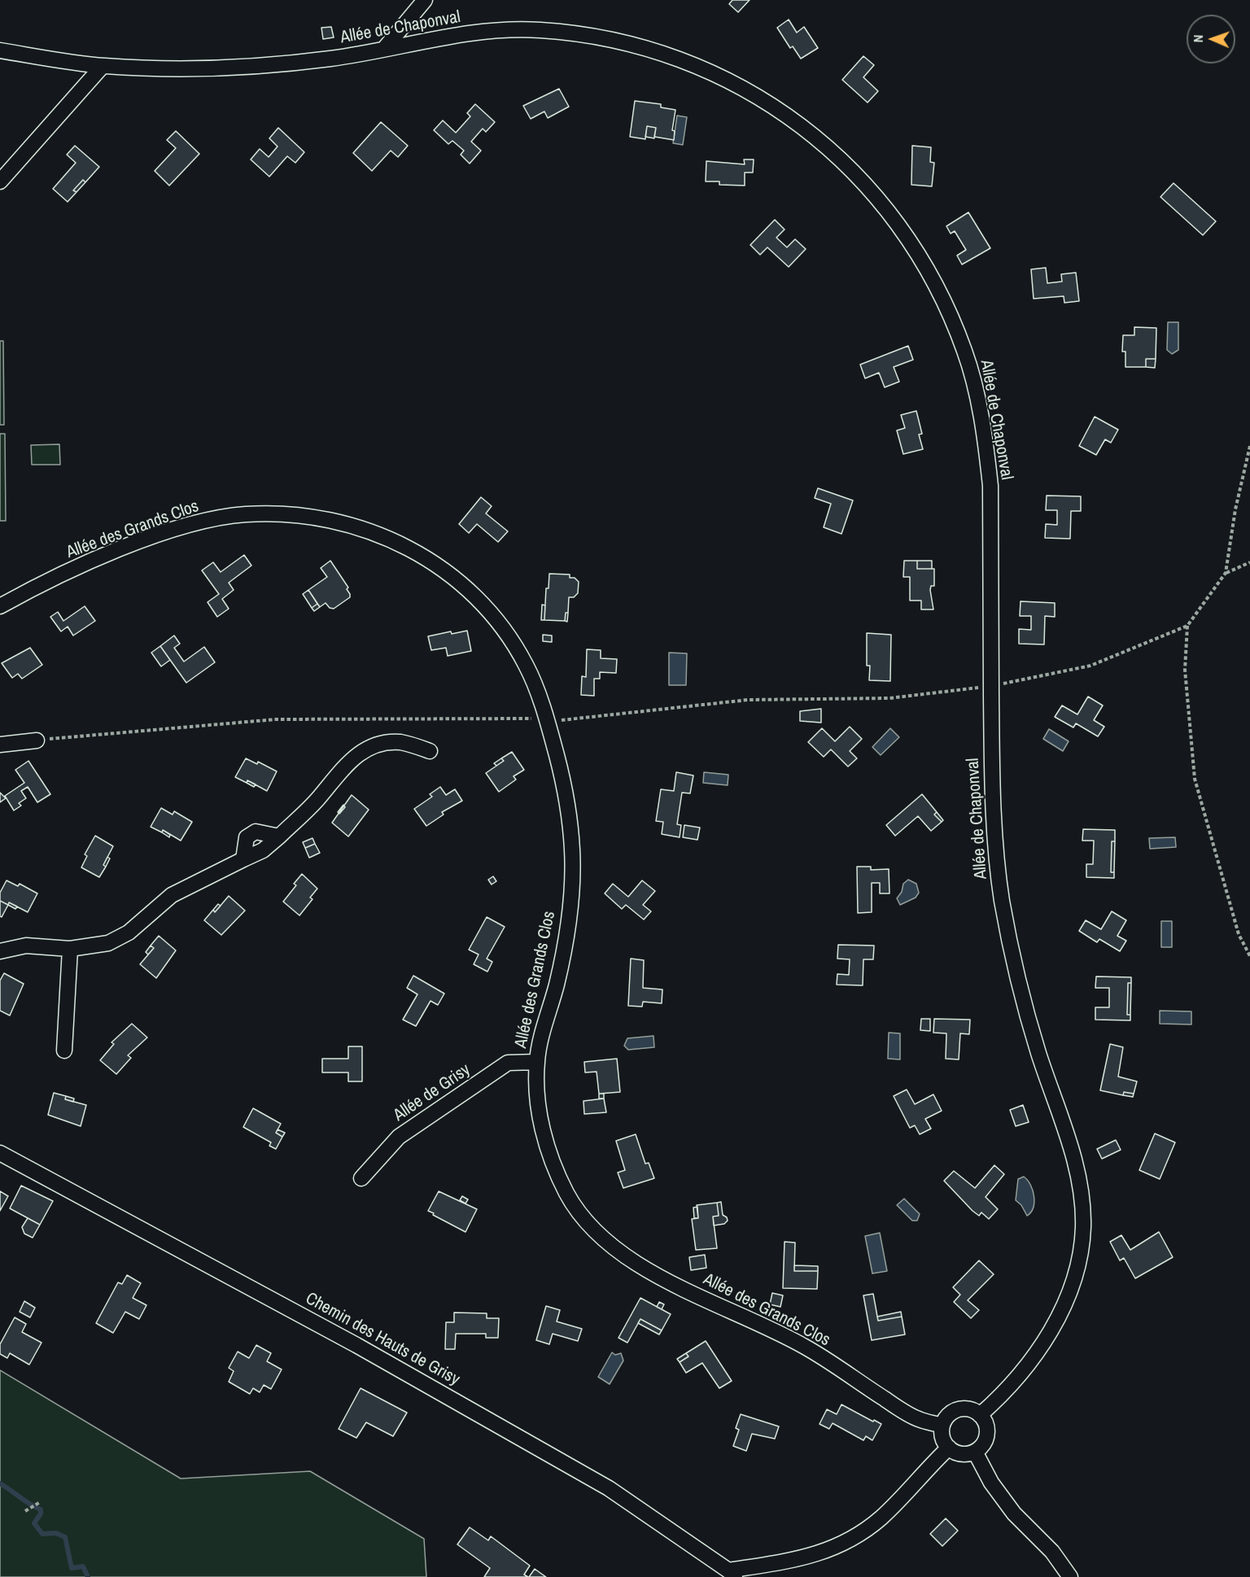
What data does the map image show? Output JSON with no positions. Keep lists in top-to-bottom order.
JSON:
{
  "streets": {
    "street": [
      "Allée de Chaponval",
      "Allée des Grands Clos",
      "Allée de Grisy",
      "Chemin des Hauts de Grisy"
    ]
  },
  "crossings": [
    ["Allée de Chaponval", "Allée des Grands Clos"],
    ["Allée des Grands Clos", "Allée de Grisy"]
  ],
  "north": "left"
}
